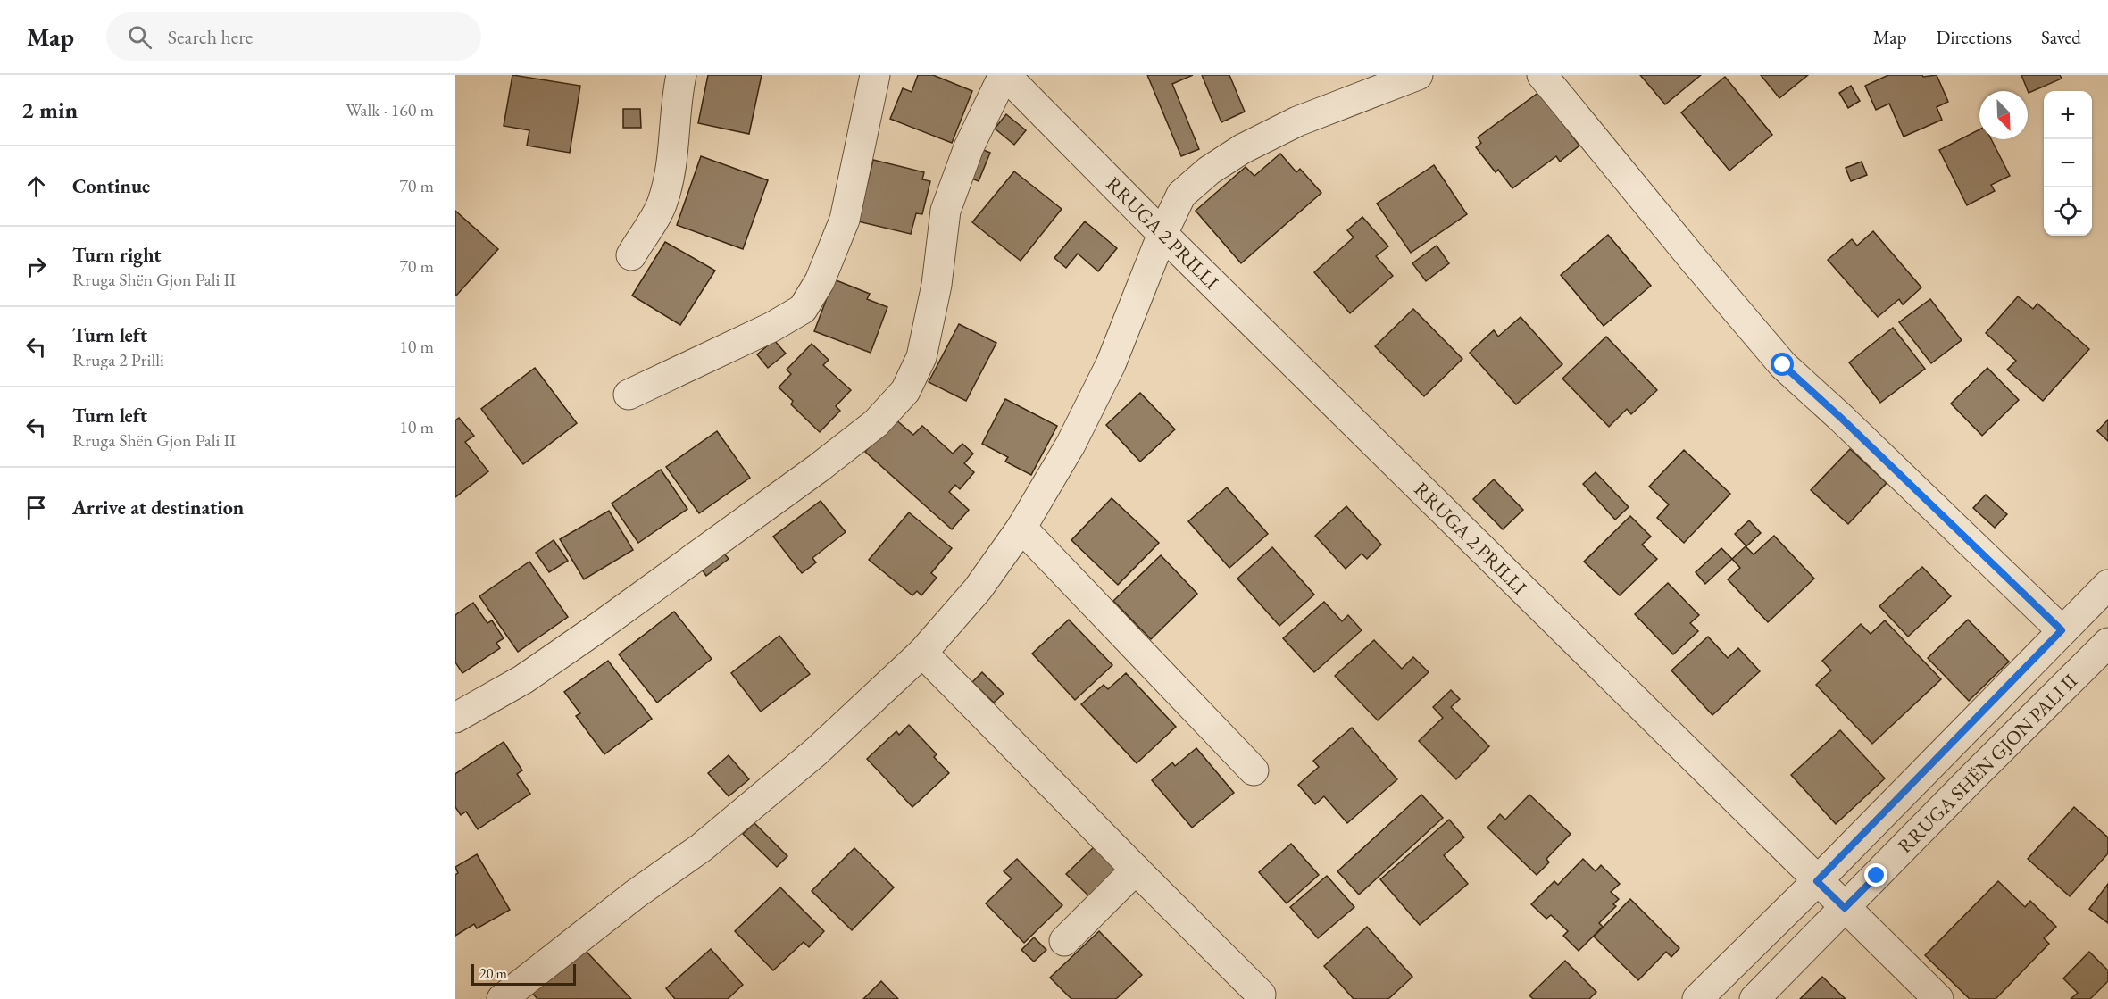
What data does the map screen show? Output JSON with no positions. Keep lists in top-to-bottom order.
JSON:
{
  "streets": {
    "street": ["RRUGA 2 PRILLI", "RRUGA SHËN GJON PALI II"]
  },
  "crossings": [
    ["RRUGA 2 PRILLI", "RRUGA SHËN GJON PALI II"]
  ],
  "scale_bar": "20 m",
  "north": "bottom right",
  "page": {
    "header": "Map",
    "search": "Search here",
    "nav": ["Map", "Directions", "Saved"],
    "heading": ["2 min", "Walk · 160 m"],
    "map_buttons": ["+", "−"],
    "list": [
      ["Continue", "70 m"],
      ["Turn right", "Rruga Shën Gjon Pali II", "70 m"],
      ["Turn left", "Rruga 2 Prilli", "10 m"],
      ["Turn left", "Rruga Shën Gjon Pali II", "10 m"],
      "Arrive at destination"
    ],
    "scale": "20 m"
  }
}
